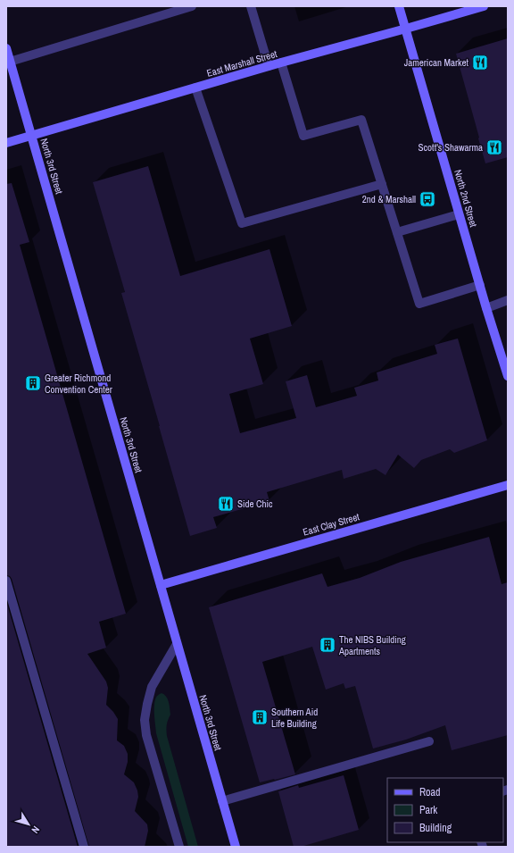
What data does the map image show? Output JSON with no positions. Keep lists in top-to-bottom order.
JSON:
{
  "streets": {
    "street": [
      "East Marshall Street",
      "North 3rd Street",
      "North 2nd Street",
      "East Clay Street"
    ]
  },
  "crossings": [
    ["East Marshall Street", "North 3rd Street"],
    ["East Marshall Street", "North 2nd Street"],
    ["North 3rd Street", "East Clay Street"]
  ],
  "places": {
    "restaurant": ["Jamerican Market", "Scott's Shawarma", "Side Chic"],
    "bus stop": ["2nd & Marshall"],
    "building": ["Greater Richmond Convention Center", "The NIBS Building Apartments", "Southern Aid Life Building"]
  },
  "legend": ["Road", "Park", "Building"],
  "north": "bottom right"
}
